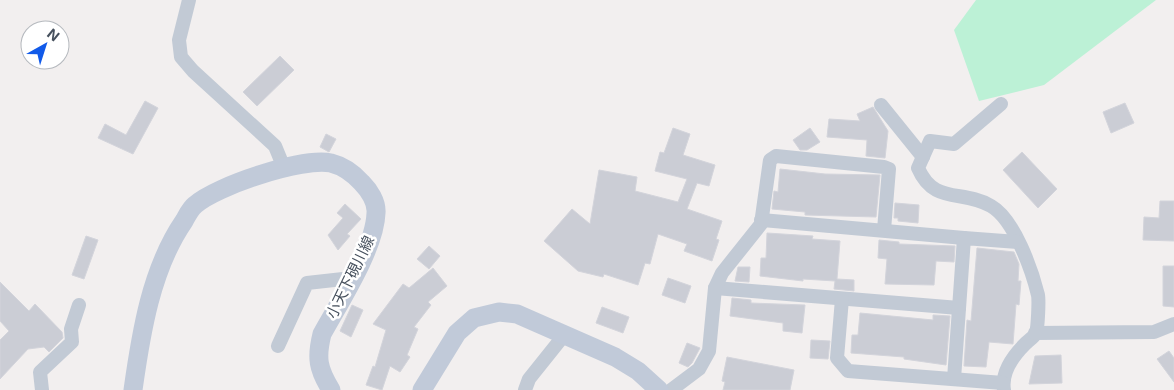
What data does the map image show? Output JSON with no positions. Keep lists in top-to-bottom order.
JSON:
{
  "streets": {
    "main road": ["小天下硯川線"]
  },
  "north": "top right"
}
